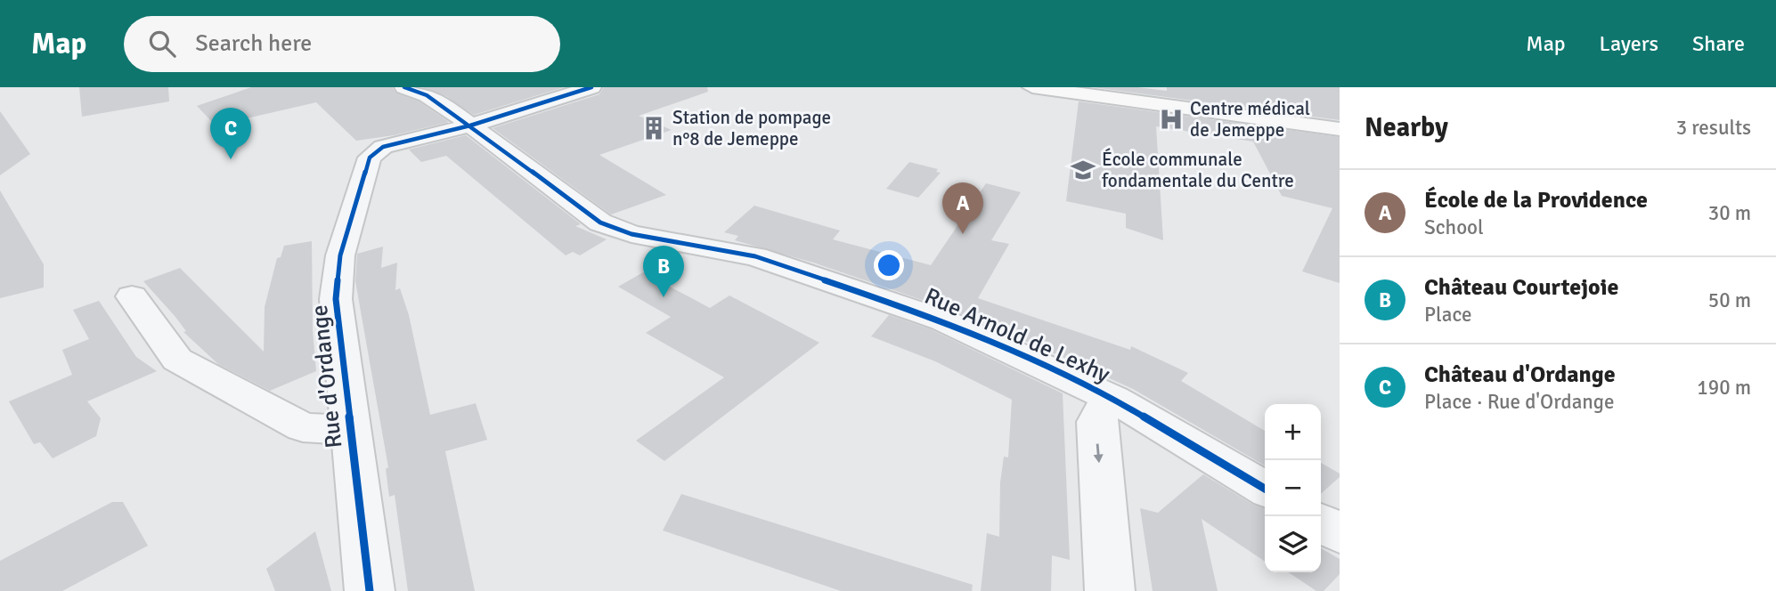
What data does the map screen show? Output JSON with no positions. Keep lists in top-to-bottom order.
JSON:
{
  "streets": {
    "street": ["Rue Arnold de Lexhy", "Rue d'Ordange"]
  },
  "crossings": [
    ["Rue Arnold de Lexhy", "Rue d'Ordange"]
  ],
  "places": {
    "hospital": ["Centre médical de Jemeppe"],
    "building": ["Station de pompage n°8 de Jemeppe"],
    "school or university": ["École communale fondamentale du Centre"]
  },
  "page": {
    "header": "Map",
    "search": "Search here",
    "nav": ["Map", "Layers", "Share"],
    "heading": ["Nearby", "3 results"],
    "pins": ["C", "A", "B"],
    "list": [
      {
        "mark": "A",
        "name": "École de la Providence",
        "note": "School",
        "value": "30 m"
      },
      {
        "mark": "B",
        "name": "Château Courtejoie",
        "note": "Place",
        "value": "50 m"
      },
      {
        "mark": "C",
        "name": "Château d'Ordange",
        "note": "Place · Rue d'Ordange",
        "value": "190 m"
      }
    ],
    "map_buttons": ["+", "−"]
  }
}
